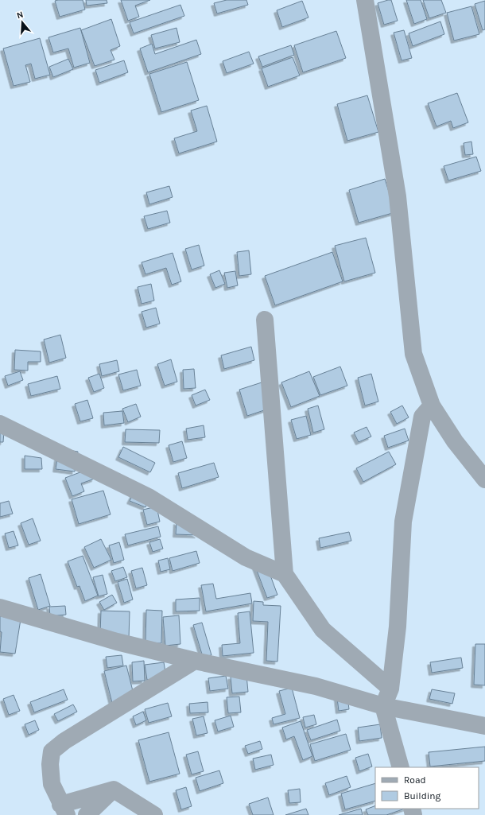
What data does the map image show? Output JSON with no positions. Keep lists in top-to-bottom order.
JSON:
{
  "legend": ["Road", "Building"],
  "north": "top"
}
